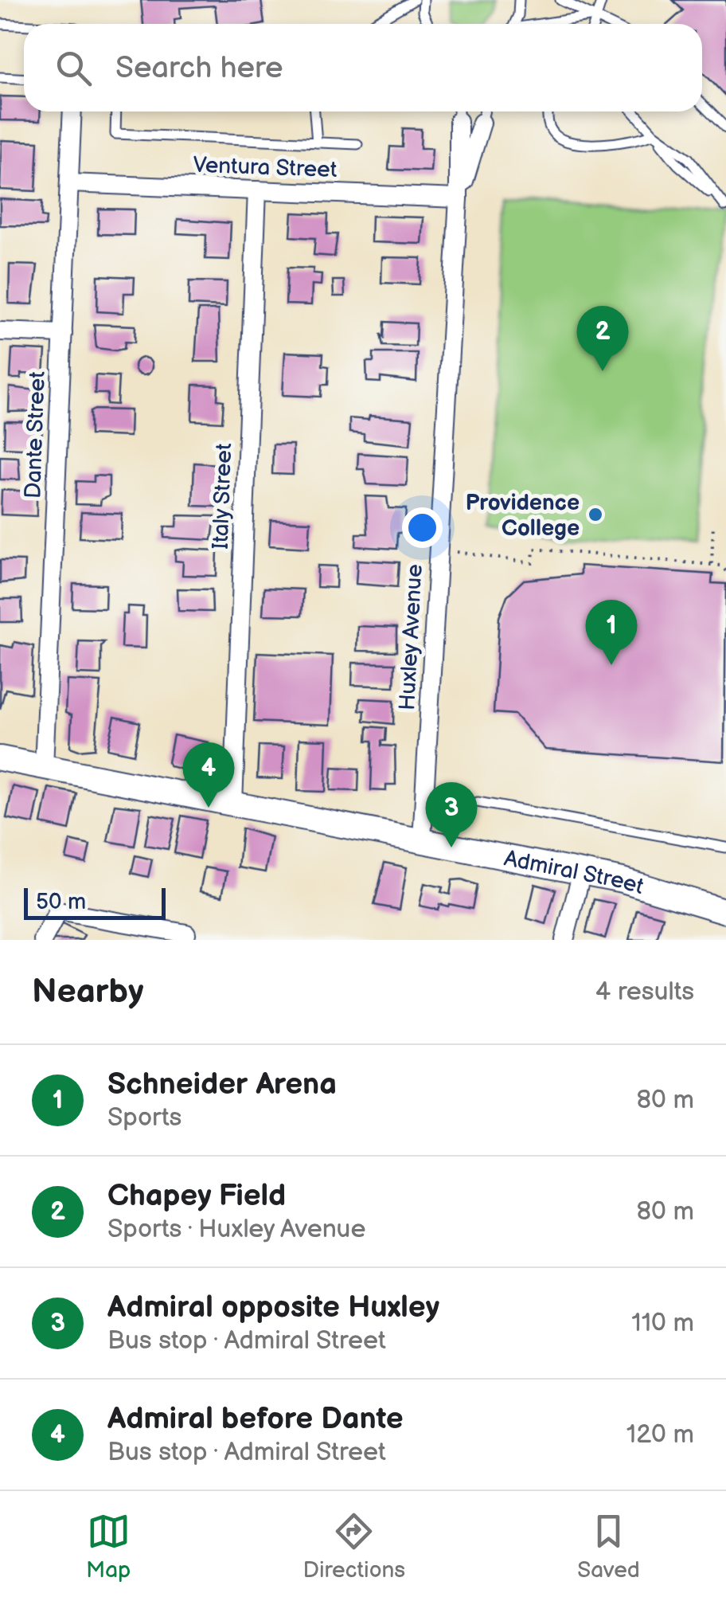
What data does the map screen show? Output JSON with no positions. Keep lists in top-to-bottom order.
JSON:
{
  "streets": {
    "main road": ["Admiral Street"],
    "street": [
      "Ventura Street",
      "Dante Street",
      "Italy Street",
      "Huxley Avenue"
    ]
  },
  "crossings": [
    ["Ventura Street", "Dante Street"],
    ["Ventura Street", "Italy Street"],
    ["Ventura Street", "Huxley Avenue"],
    ["Dante Street", "Admiral Street"],
    ["Italy Street", "Admiral Street"],
    ["Huxley Avenue", "Admiral Street"]
  ],
  "places": ["Providence College"],
  "scale_bar": "50 m",
  "page": {
    "search": "Search here",
    "pins": [
      "2",
      "1",
      "4",
      "3"
    ],
    "scale": "50 m",
    "heading": ["Nearby", "4 results"],
    "list": [
      {
        "mark": "1",
        "name": "Schneider Arena",
        "note": "Sports",
        "value": "80 m"
      },
      {
        "mark": "2",
        "name": "Chapey Field",
        "note": "Sports · Huxley Avenue",
        "value": "80 m"
      },
      {
        "mark": "3",
        "name": "Admiral opposite Huxley",
        "note": "Bus stop · Admiral Street",
        "value": "110 m"
      },
      {
        "mark": "4",
        "name": "Admiral before Dante",
        "note": "Bus stop · Admiral Street",
        "value": "120 m"
      }
    ],
    "nav": ["Map", "Directions", "Saved"]
  }
}
